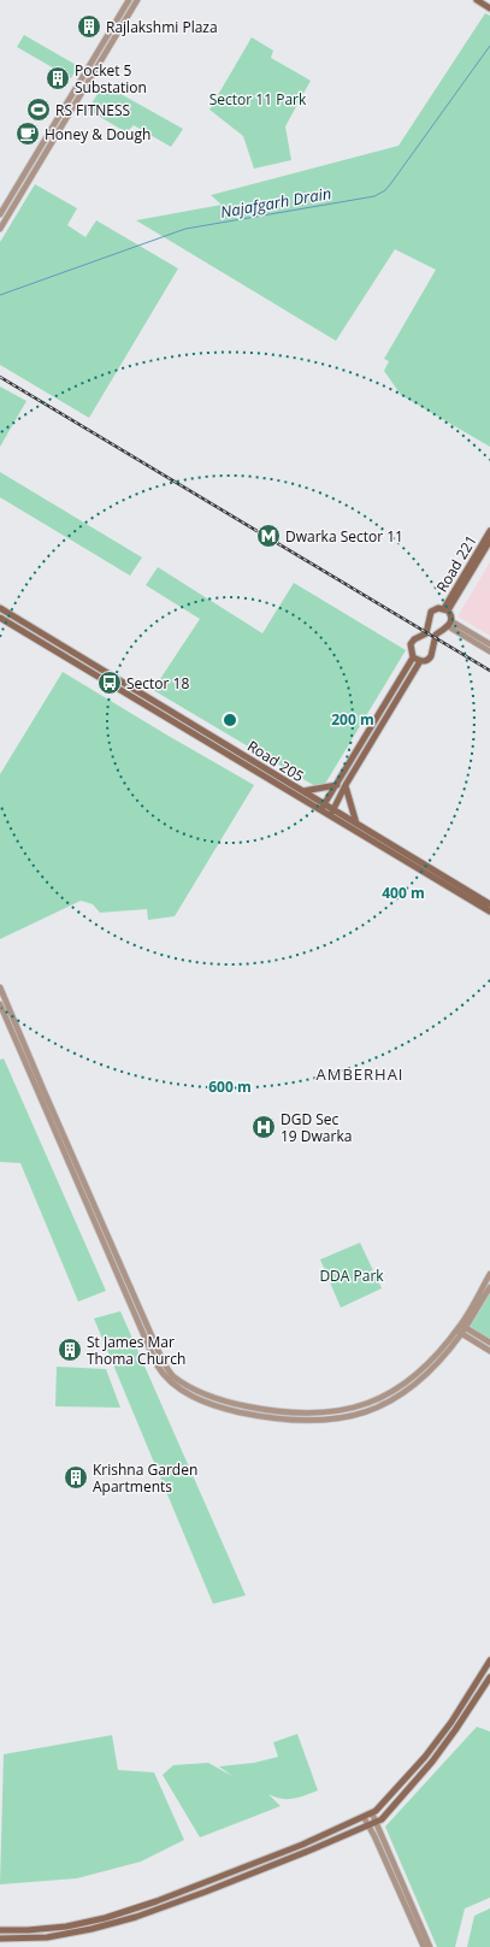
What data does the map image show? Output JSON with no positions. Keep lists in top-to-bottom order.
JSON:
{
  "streets": {
    "main road": ["Road 221", "Road 205"]
  },
  "districts": ["AMBERHAI"],
  "water": ["Najafgarh Drain"],
  "parks": ["Sector 11 Park", "DDA Park"],
  "places": {
    "building": [
      "Rajlakshmi Plaza",
      "Pocket 5 Substation",
      "St James Mar Thoma Church",
      "Krishna Garden Apartments"
    ],
    "sports": ["RS FITNESS"],
    "cafe": ["Honey & Dough"],
    "metro station": ["Dwarka Sector 11"],
    "bus stop": ["Sector 18"],
    "hospital": ["DGD Sec 19 Dwarka"]
  },
  "rings": ["200 m", "400 m", "600 m"]
}
